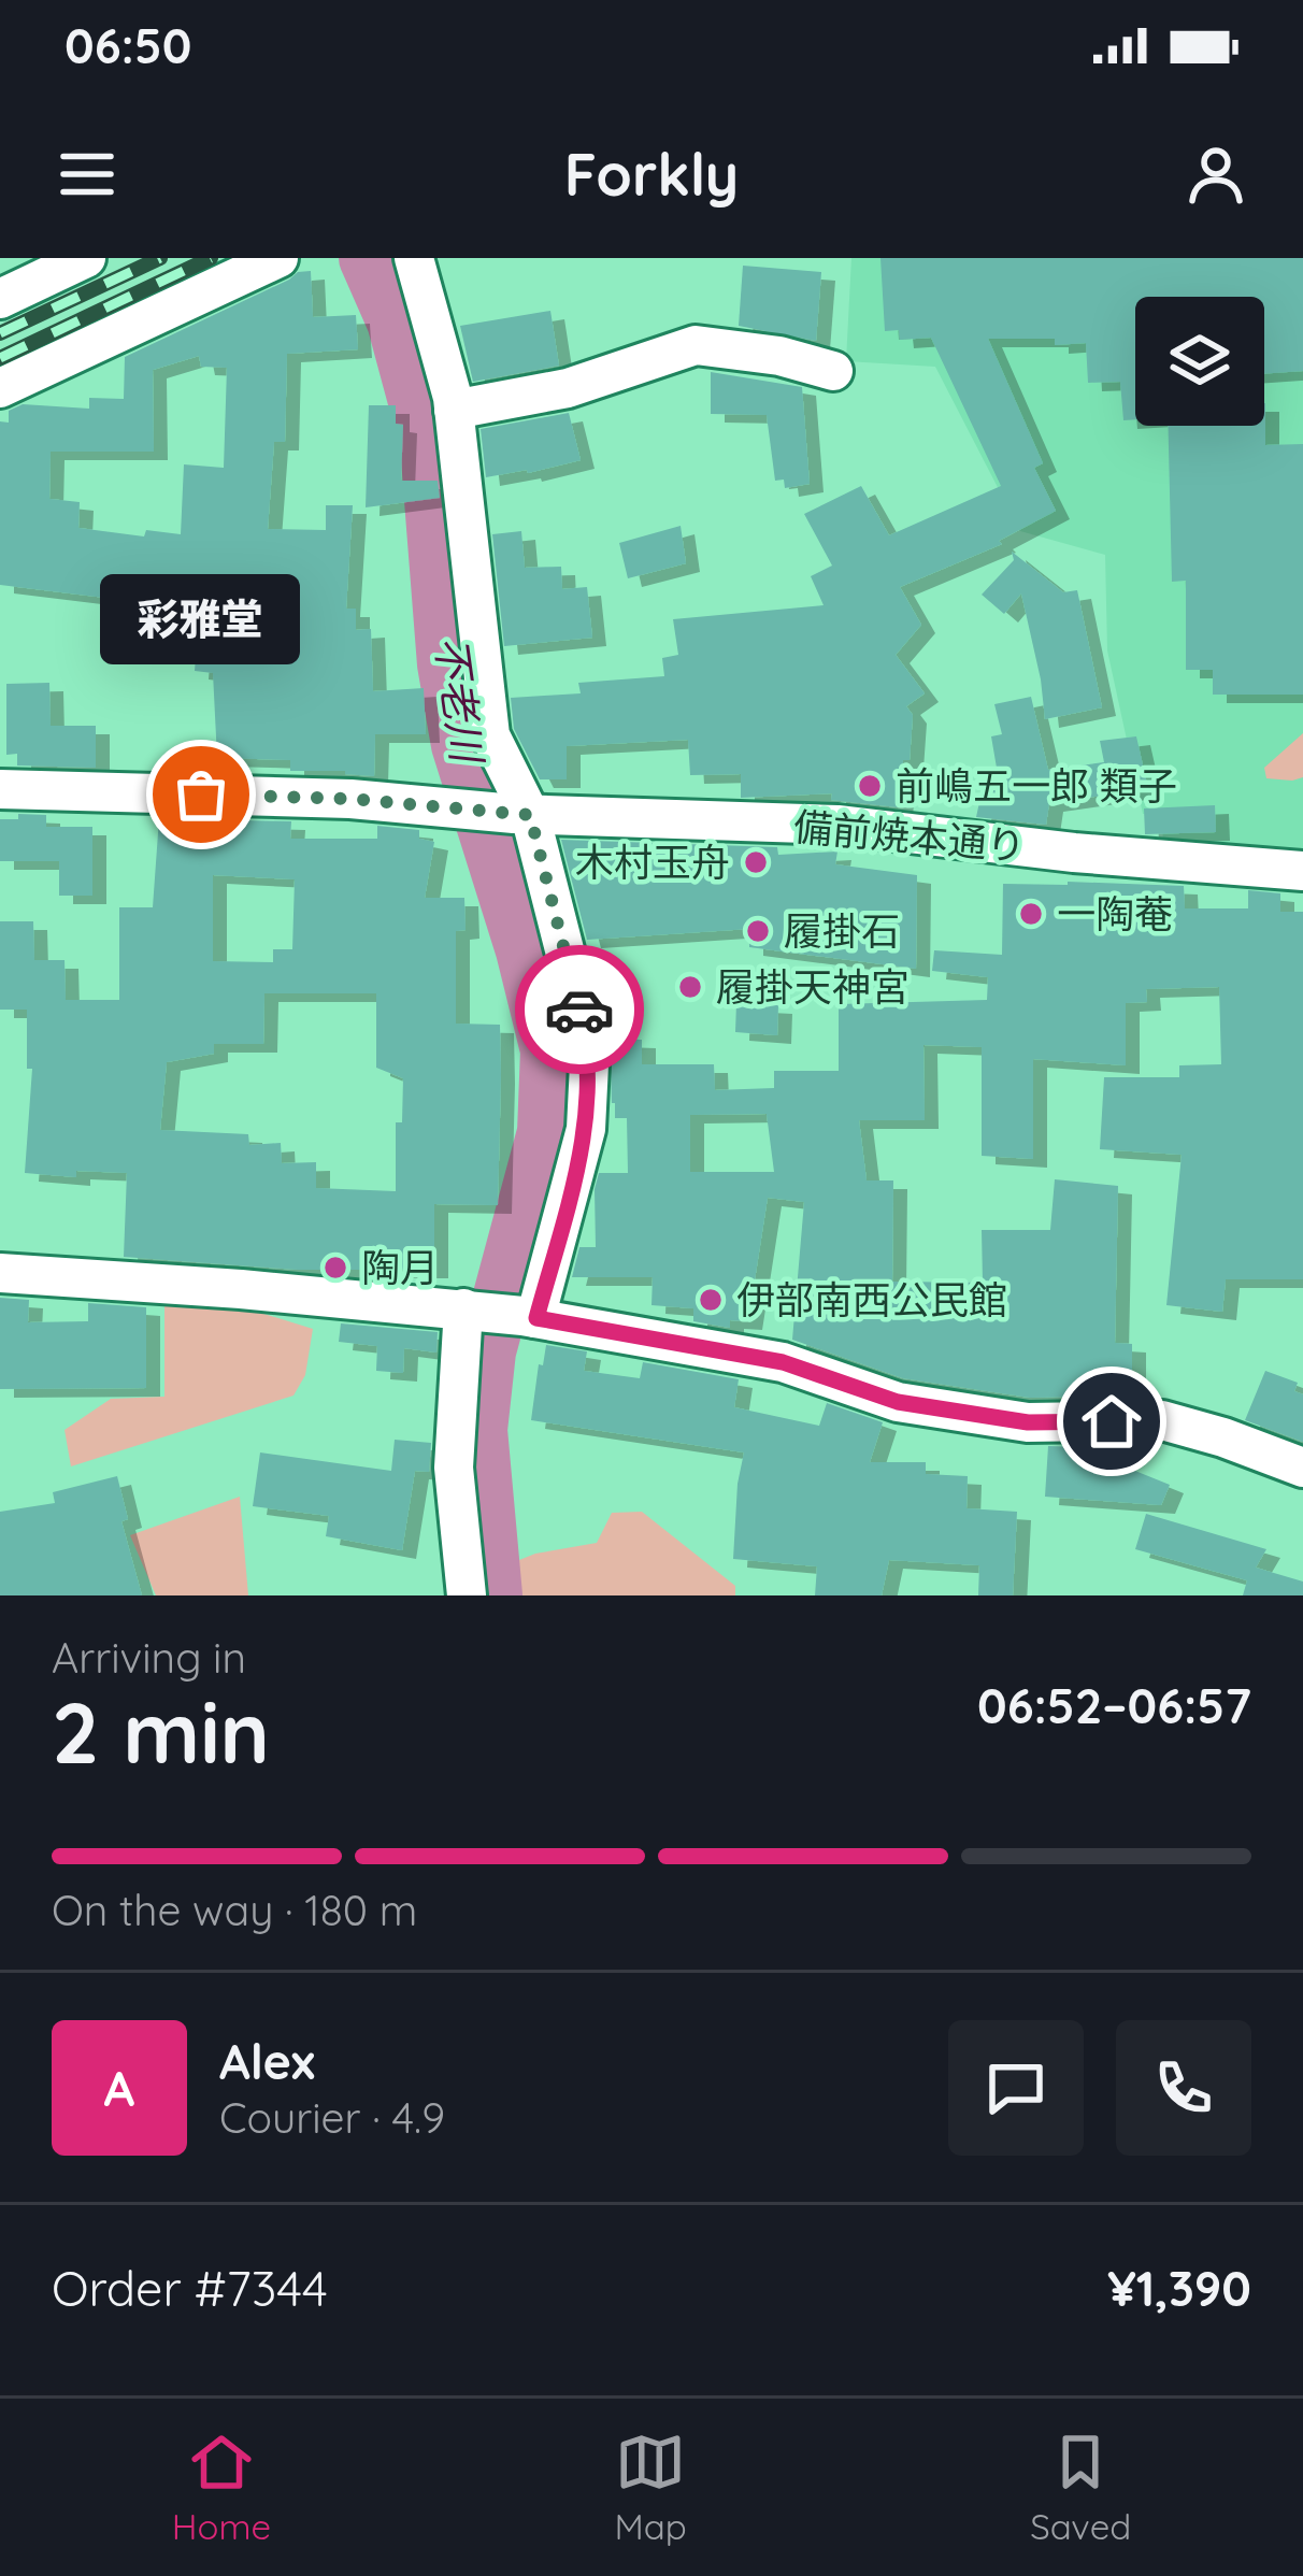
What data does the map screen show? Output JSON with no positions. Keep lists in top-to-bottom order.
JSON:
{
  "streets": {
    "street": ["備前焼本通り"]
  },
  "water": ["不老川"],
  "places": [
    "前嶋五一郎 類子",
    "彩雅堂",
    "木村玉舟",
    "一陶菴",
    "履掛石",
    "履掛天神宮",
    "陶月",
    "伊部南西公民館"
  ],
  "page": {
    "status": "06:50",
    "header": "Forkly",
    "bubble": "彩雅堂",
    "heading": ["2 min", "Arriving in", "06:52–06:57"],
    "panel": [
      "Alex",
      "Courier · 4.9",
      "Order #7344",
      "¥1,390"
    ],
    "bar": "On the way · 180 m",
    "round": "A",
    "tabs": ["Home", "Map", "Saved"]
  }
}
